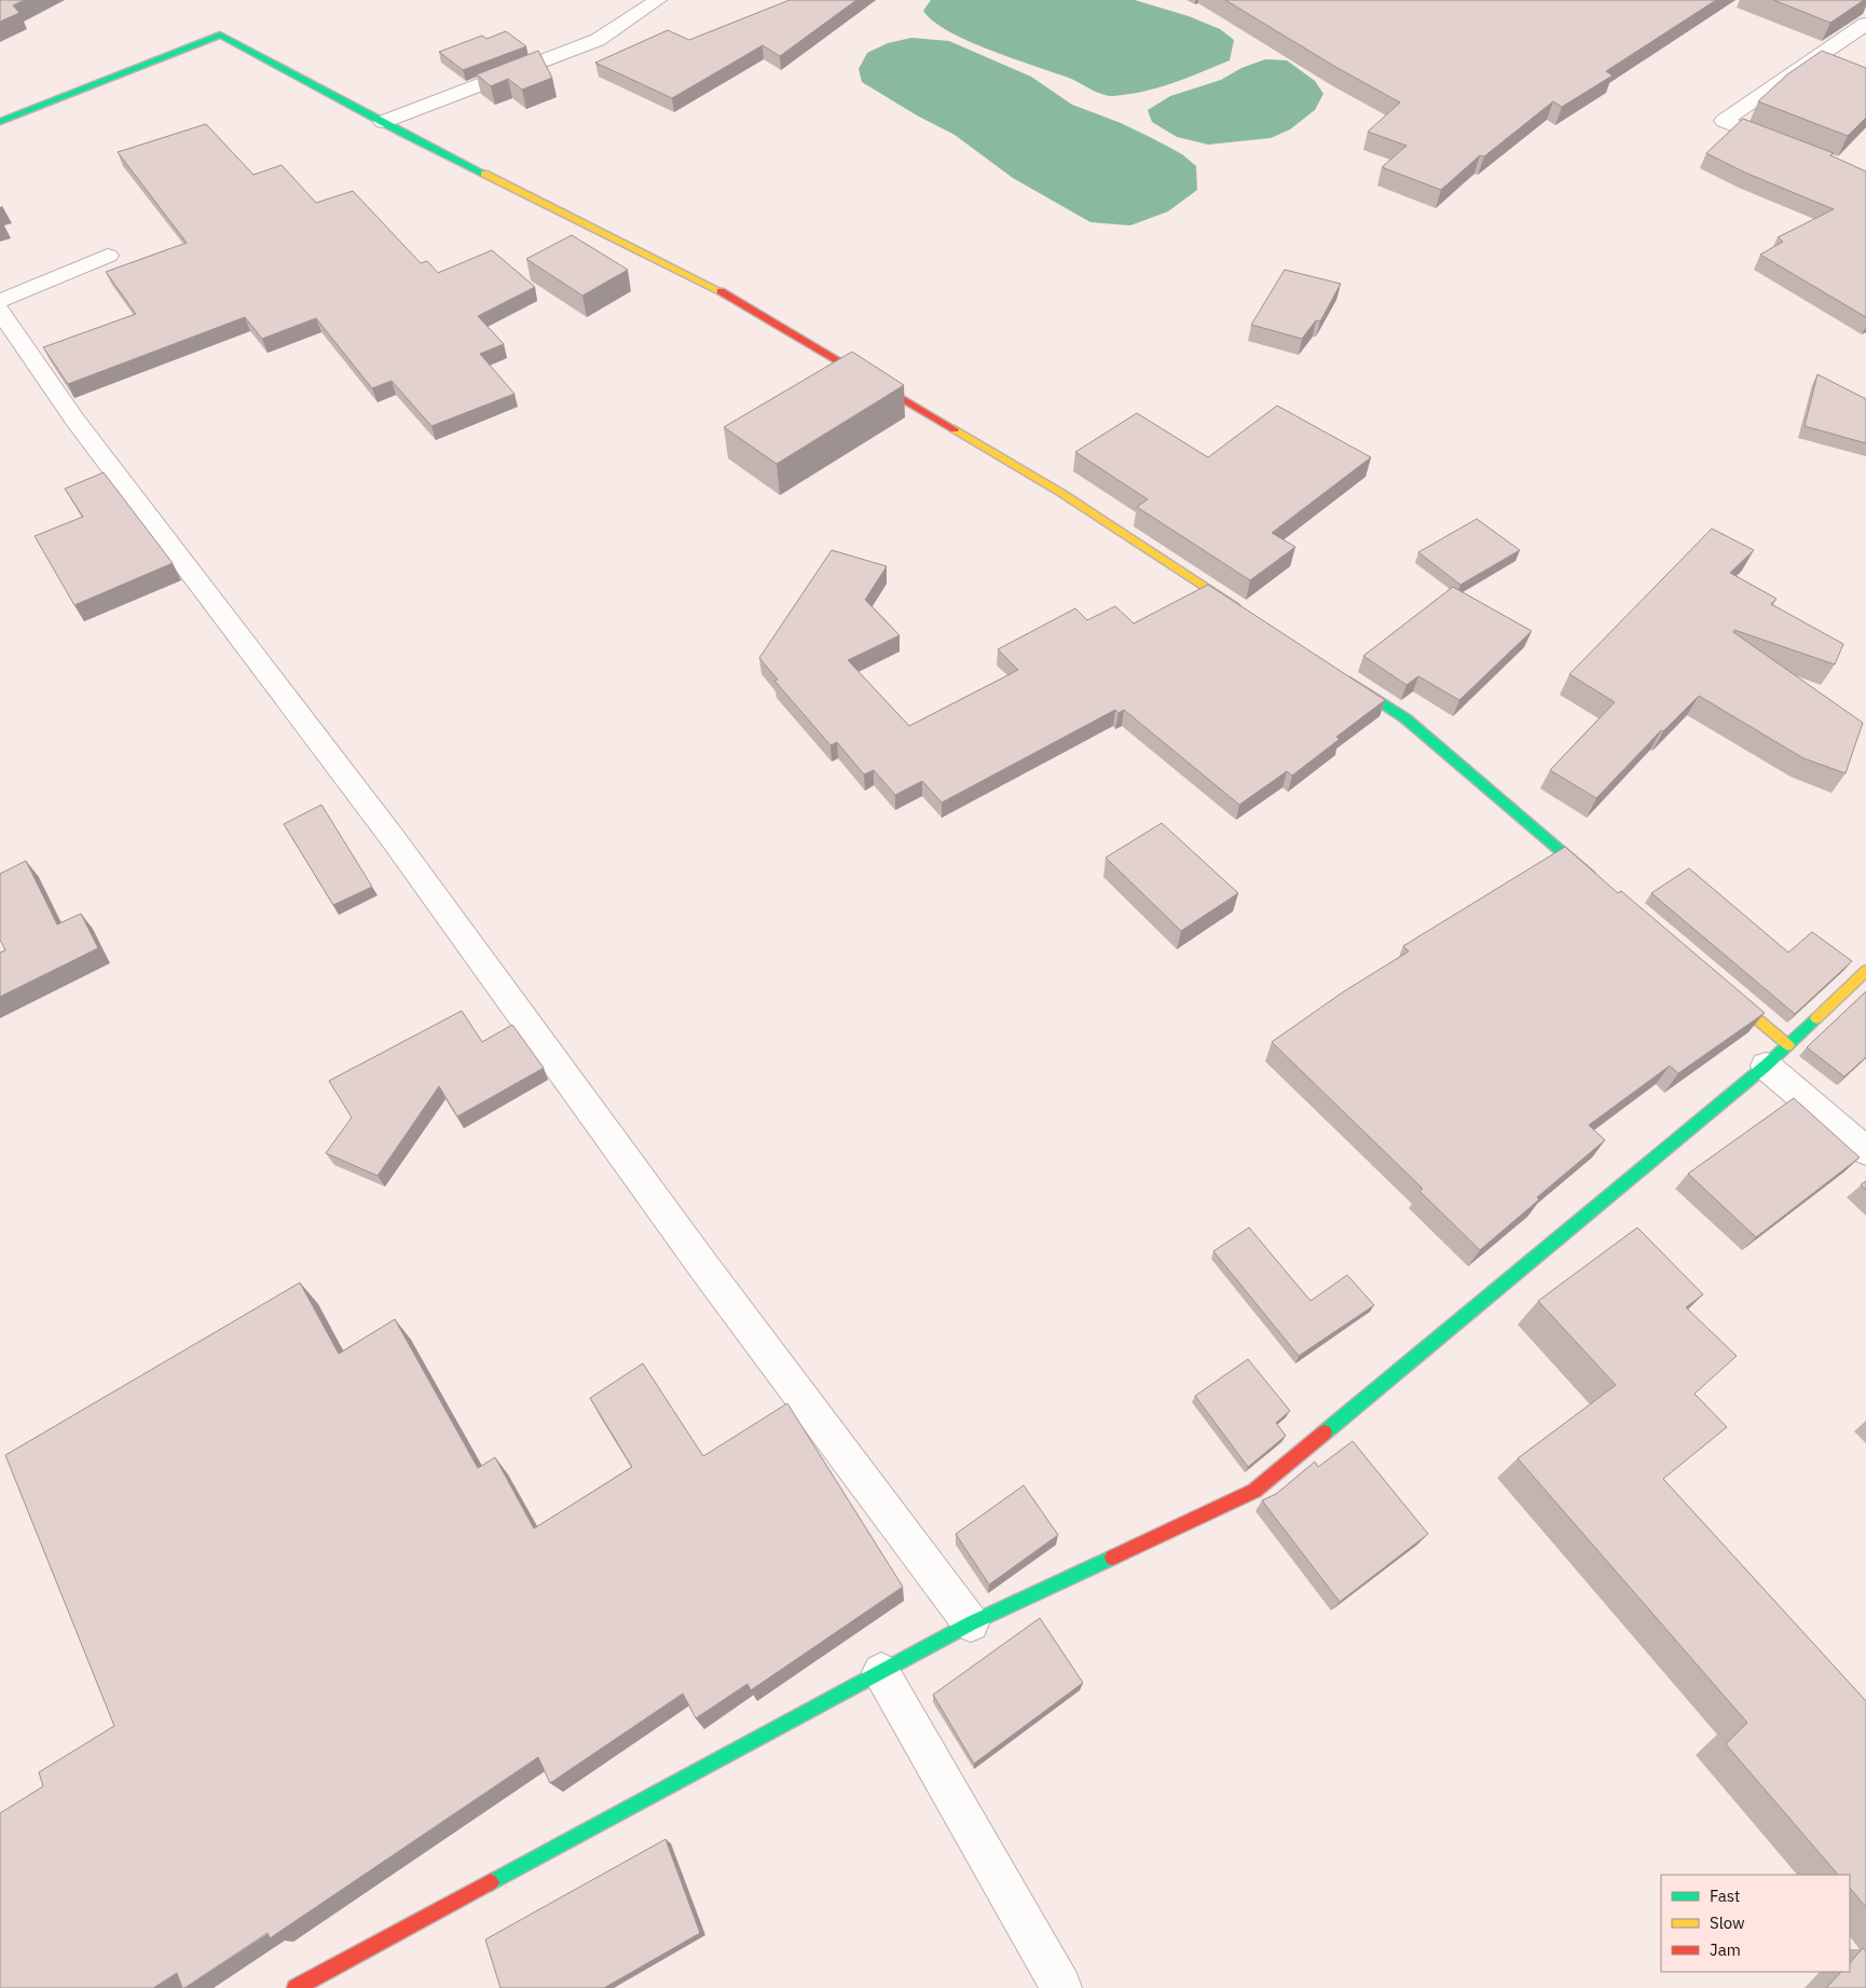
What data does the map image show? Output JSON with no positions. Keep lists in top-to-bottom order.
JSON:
{
  "legend": ["Fast", "Slow", "Jam"]
}
